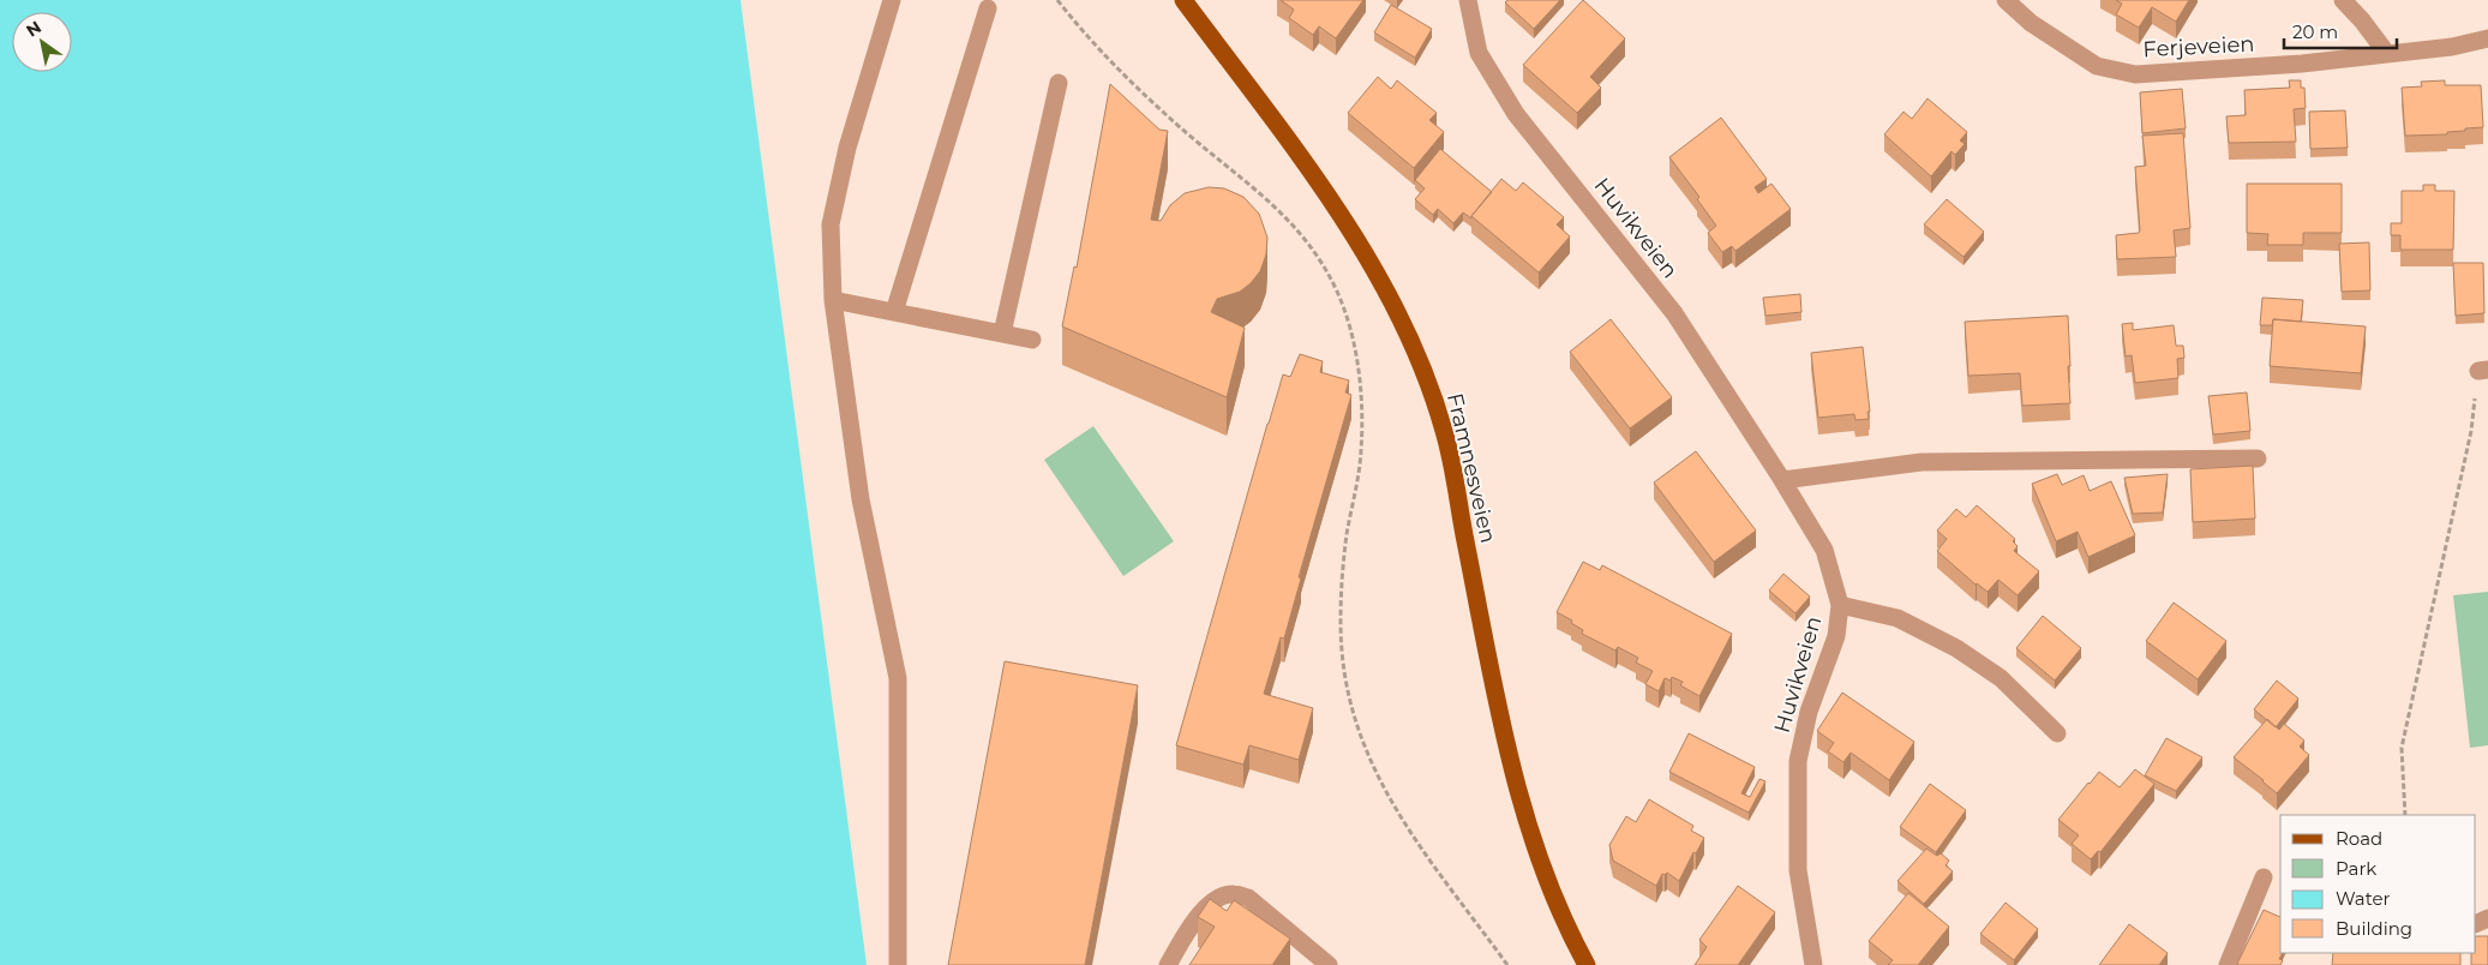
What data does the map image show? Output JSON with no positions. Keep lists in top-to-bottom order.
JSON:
{
  "streets": {
    "main road": ["Framnesveien"],
    "street": ["Ferjeveien", "Huvikveien"]
  },
  "legend": [
    "Road",
    "Park",
    "Water",
    "Building"
  ],
  "scale_bar": "20 m",
  "north": "top left"
}
